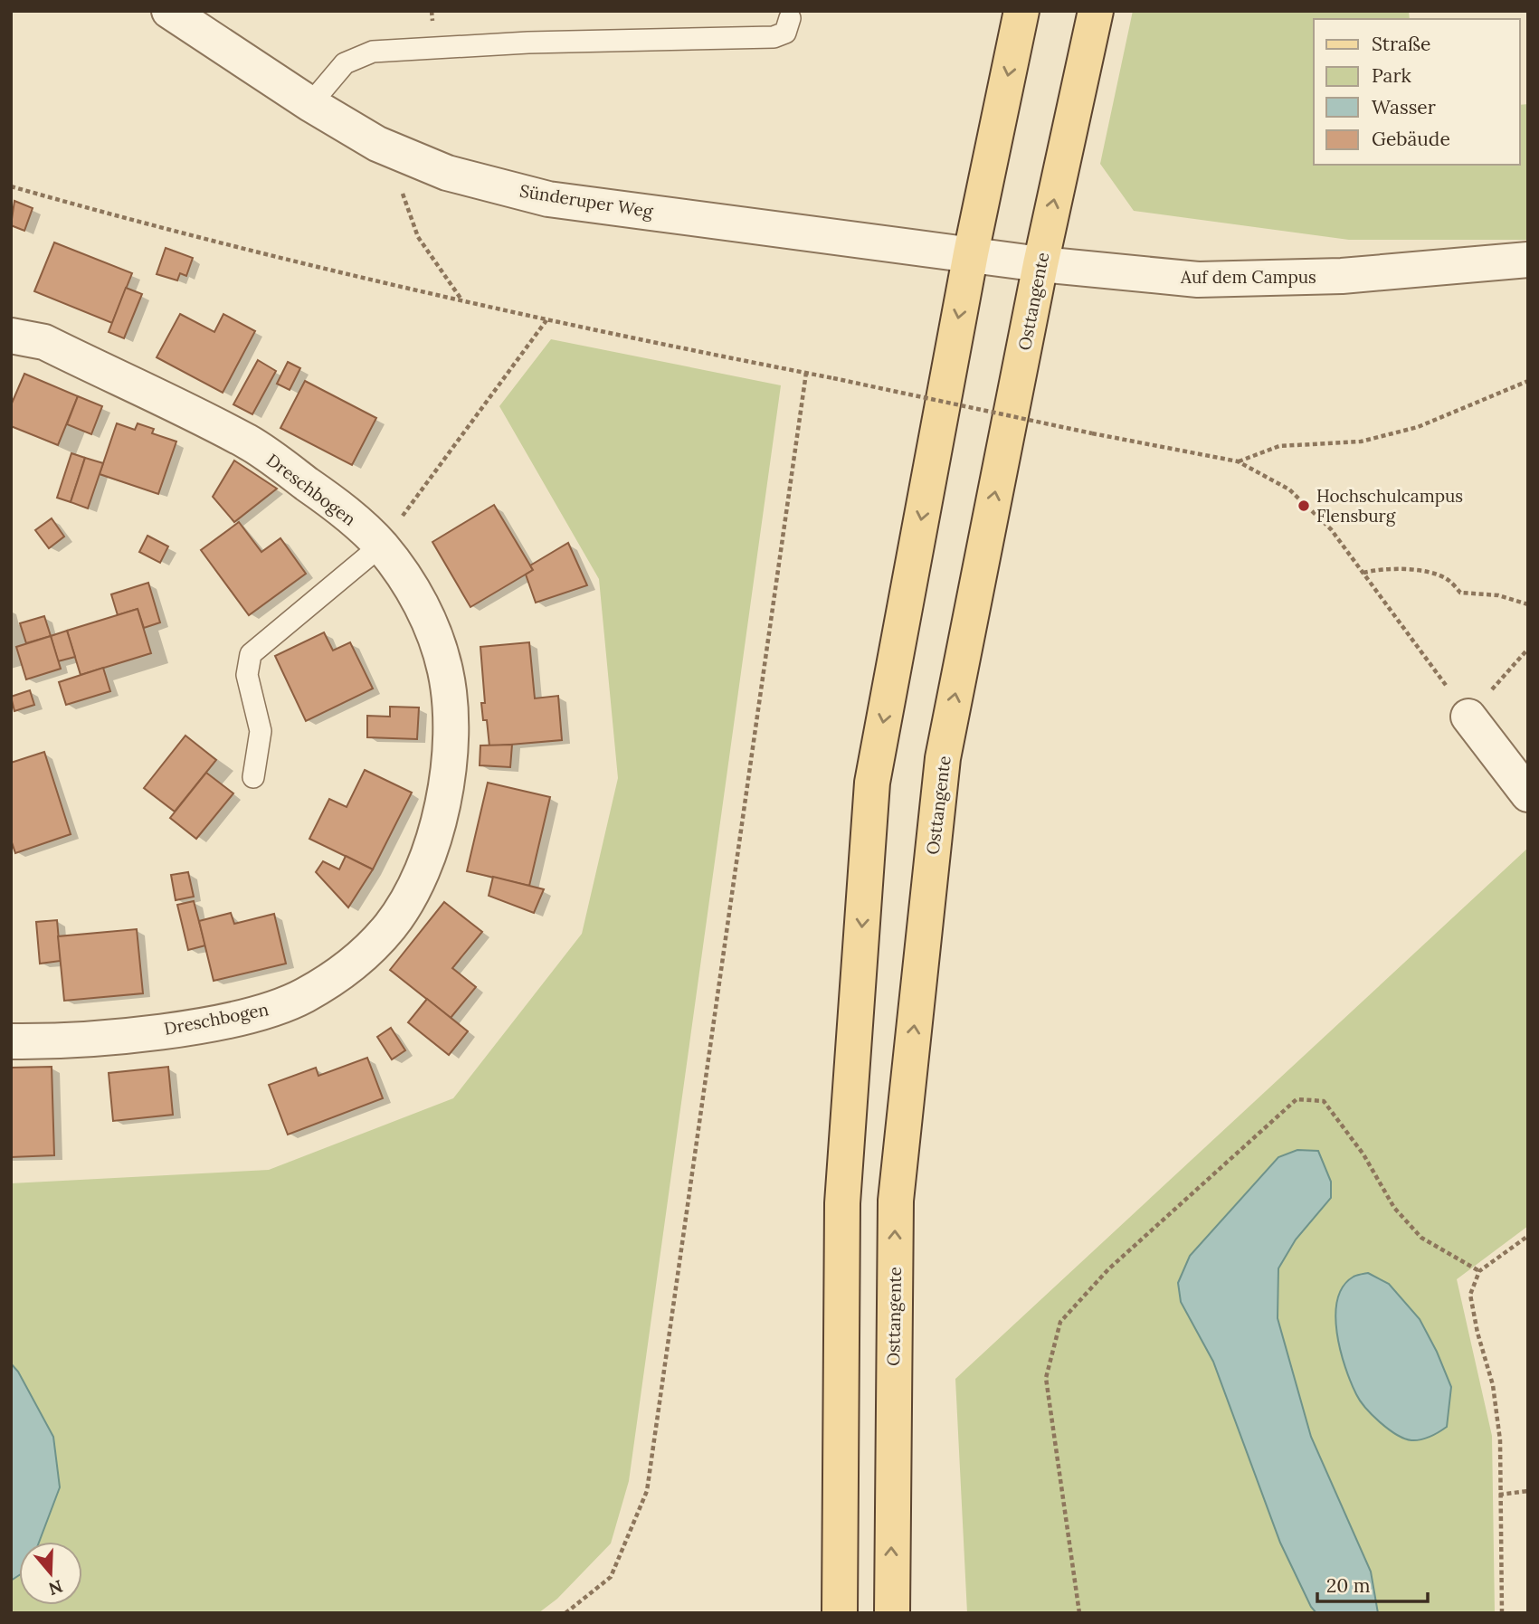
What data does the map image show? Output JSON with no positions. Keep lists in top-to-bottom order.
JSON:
{
  "streets": {
    "main road": ["Osttangente"],
    "street": ["Sünderuper Weg", "Auf dem Campus", "Dreschbogen"]
  },
  "crossings": [
    ["Sünderuper Weg", "Auf dem Campus"],
    ["Auf dem Campus", "Osttangente"]
  ],
  "places": ["Hochschulcampus Flensburg"],
  "legend": [
    "Straße",
    "Park",
    "Wasser",
    "Gebäude"
  ],
  "scale_bar": "20 m",
  "north": "bottom"
}
